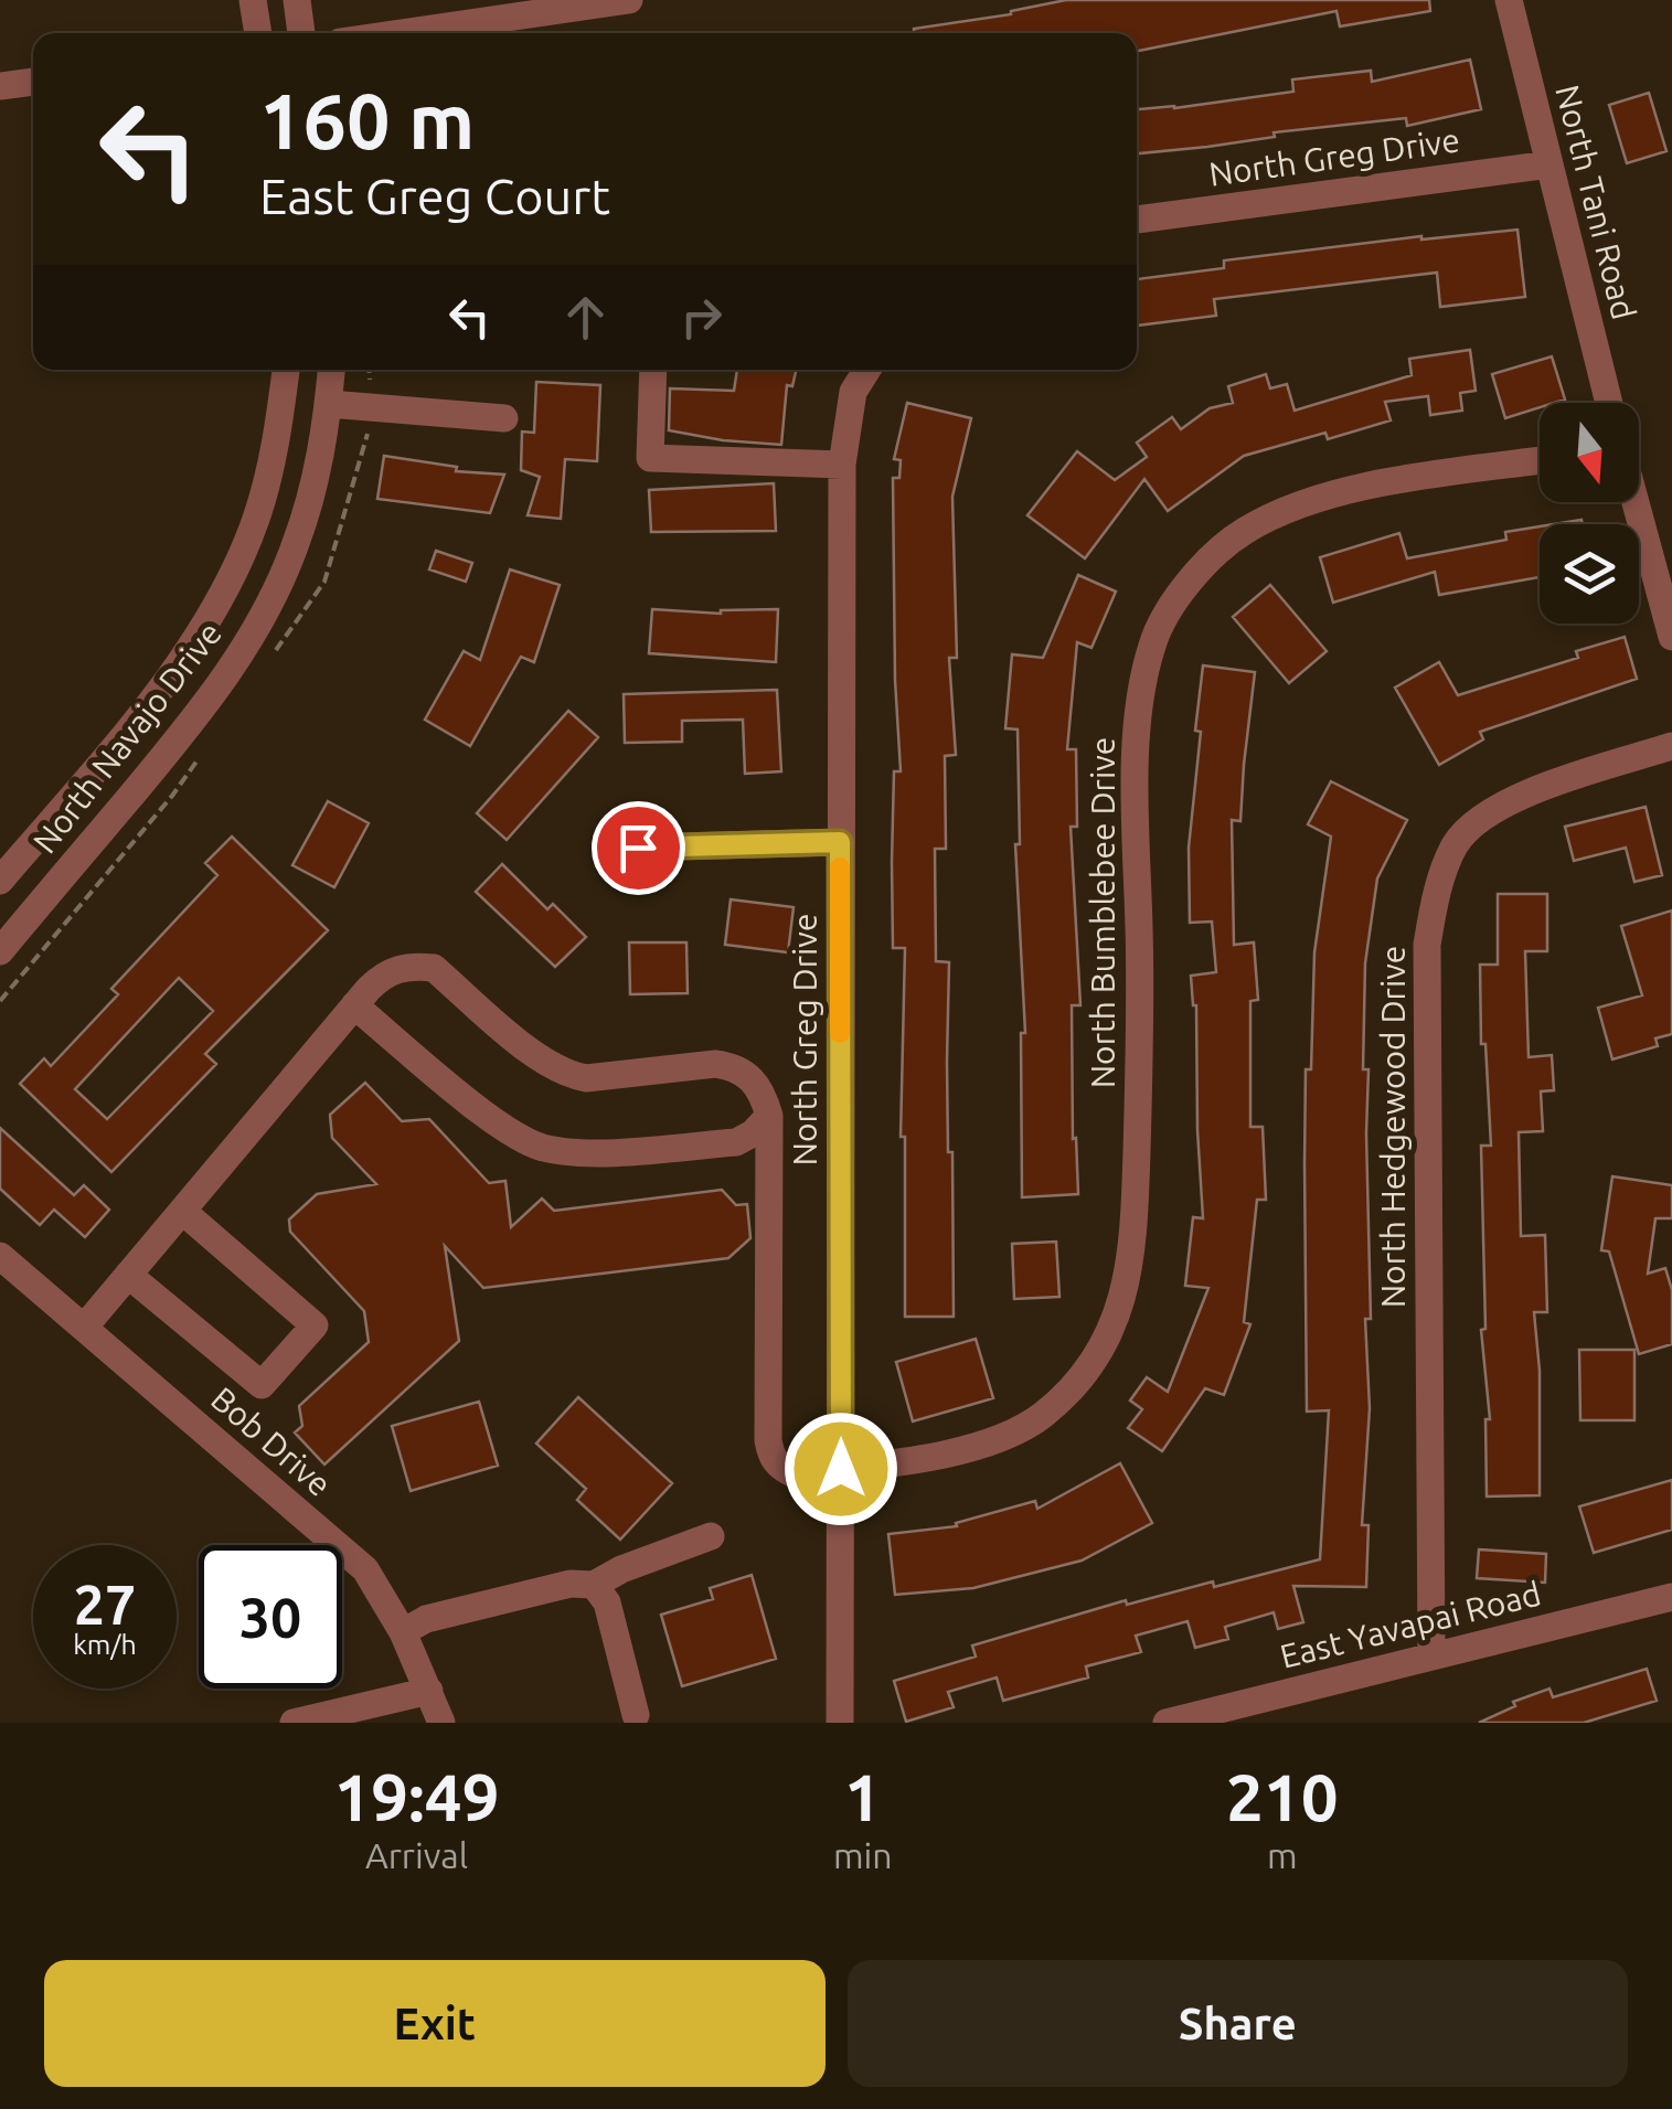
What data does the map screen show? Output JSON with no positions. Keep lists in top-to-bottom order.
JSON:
{
  "streets": {
    "street": [
      "North Greg Drive",
      "North Tani Road",
      "North Navajo Drive",
      "North Bumblebee Drive",
      "North Hedgewood Drive",
      "Bob Drive",
      "East Yavapai Road"
    ]
  },
  "crossings": [
    ["North Greg Drive", "North Tani Road"],
    ["North Greg Drive", "North Bumblebee Drive"],
    ["North Hedgewood Drive", "East Yavapai Road"]
  ],
  "north": "bottom",
  "page": {
    "turn": ["160 m", "East Greg Court"],
    "speed": "27 km/h",
    "limit": "30",
    "eta": [
      "19:49",
      "Arrival",
      "1",
      "min",
      "210",
      "m"
    ],
    "buttons": ["Exit", "Share"]
  }
}
